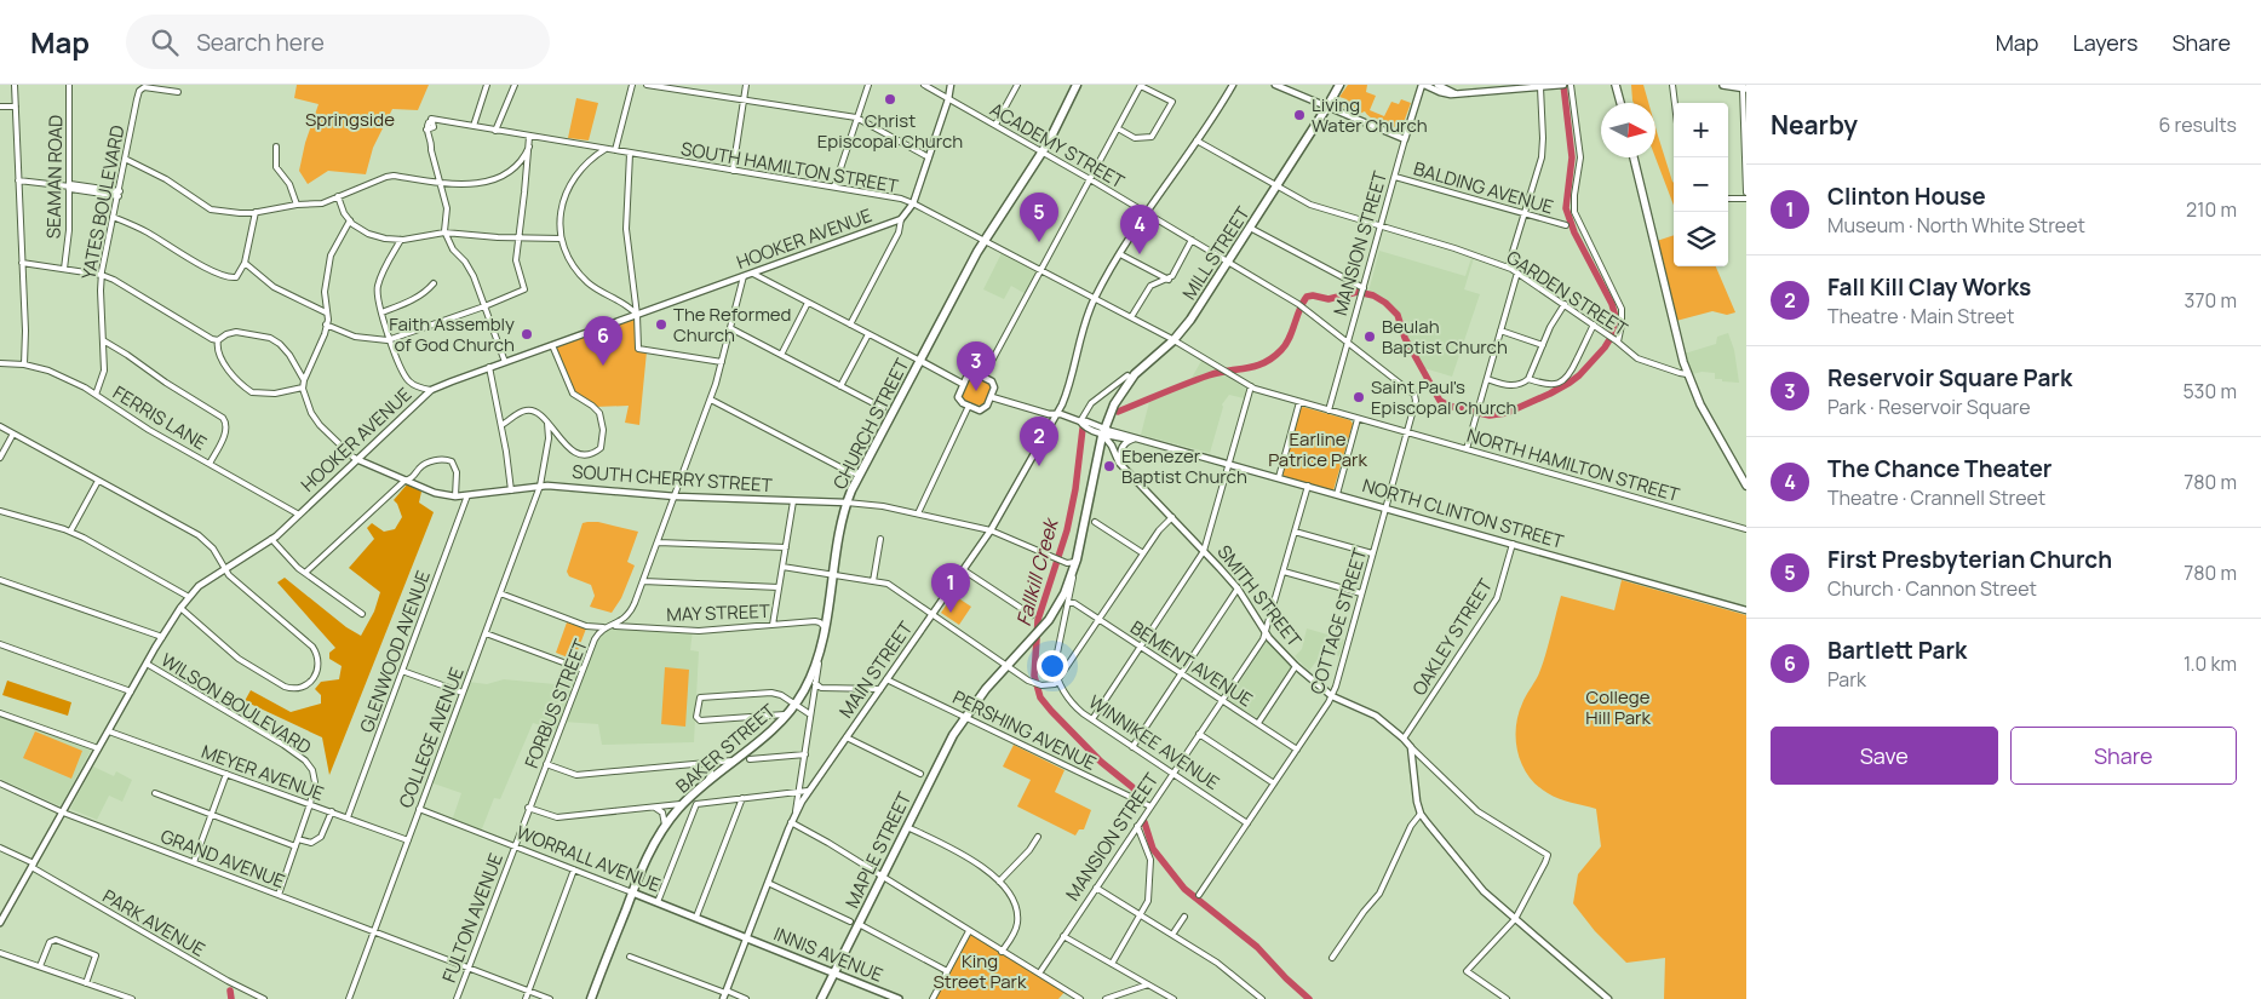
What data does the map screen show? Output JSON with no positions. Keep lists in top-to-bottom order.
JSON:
{
  "streets": {
    "highway": [
      "MILL STREET",
      "CHURCH STREET",
      "WINNIKEE AVENUE",
      "BAKER STREET",
      "MAPLE STREET"
    ],
    "main road": ["WORRALL AVENUE", "INNIS AVENUE"],
    "street": [
      "ACADEMY STREET",
      "SOUTH HAMILTON STREET",
      "SEAMAN ROAD",
      "BALDING AVENUE",
      "YATES BOULEVARD",
      "HOOKER AVENUE",
      "MANSION STREET",
      "GARDEN STREET",
      "FERRIS LANE",
      "NORTH HAMILTON STREET",
      "SOUTH CHERRY STREET",
      "NORTH CLINTON STREET",
      "SMITH STREET",
      "MAY STREET",
      "COTTAGE STREET",
      "OAKLEY STREET",
      "GLENWOOD AVENUE",
      "BEMENT AVENUE",
      "MAIN STREET",
      "WILSON BOULEVARD",
      "FORBUS STREET",
      "PERSHING AVENUE",
      "COLLEGE AVENUE",
      "MEYER AVENUE",
      "GRAND AVENUE",
      "FULTON AVENUE",
      "PARK AVENUE"
    ]
  },
  "crossings": [
    ["ACADEMY STREET", "HOOKER AVENUE"],
    ["ACADEMY STREET", "MANSION STREET"],
    ["ACADEMY STREET", "MILL STREET"],
    ["ACADEMY STREET", "CHURCH STREET"],
    ["ACADEMY STREET", "COTTAGE STREET"],
    ["ACADEMY STREET", "MAIN STREET"],
    ["SOUTH HAMILTON STREET", "HOOKER AVENUE"],
    ["SOUTH HAMILTON STREET", "CHURCH STREET"],
    ["SOUTH HAMILTON STREET", "NORTH HAMILTON STREET"],
    ["SOUTH HAMILTON STREET", "MAIN STREET"],
    ["BALDING AVENUE", "MANSION STREET"],
    ["YATES BOULEVARD", "FERRIS LANE"],
    ["HOOKER AVENUE", "FERRIS LANE"],
    ["HOOKER AVENUE", "SOUTH CHERRY STREET"],
    ["HOOKER AVENUE", "WILSON BOULEVARD"],
    ["HOOKER AVENUE", "FORBUS STREET"],
    ["HOOKER AVENUE", "MEYER AVENUE"],
    ["HOOKER AVENUE", "GRAND AVENUE"],
    ["HOOKER AVENUE", "PARK AVENUE"],
    ["MANSION STREET", "GARDEN STREET"],
    ["MANSION STREET", "NORTH HAMILTON STREET"],
    ["MANSION STREET", "NORTH CLINTON STREET"],
    ["MANSION STREET", "SMITH STREET"],
    ["MANSION STREET", "BEMENT AVENUE"],
    ["MANSION STREET", "PERSHING AVENUE"],
    ["MANSION STREET", "WINNIKEE AVENUE"],
    ["MILL STREET", "GARDEN STREET"],
    ["MILL STREET", "NORTH HAMILTON STREET"],
    ["MILL STREET", "NORTH CLINTON STREET"],
    ["MILL STREET", "SMITH STREET"],
    ["MILL STREET", "WINNIKEE AVENUE"],
    ["GARDEN STREET", "MAIN STREET"],
    ["CHURCH STREET", "SOUTH CHERRY STREET"],
    ["CHURCH STREET", "MAY STREET"],
    ["CHURCH STREET", "MAIN STREET"],
    ["CHURCH STREET", "BAKER STREET"],
    ["NORTH HAMILTON STREET", "COTTAGE STREET"],
    ["NORTH HAMILTON STREET", "MAIN STREET"],
    ["SOUTH CHERRY STREET", "GLENWOOD AVENUE"],
    ["SOUTH CHERRY STREET", "MAIN STREET"],
    ["SOUTH CHERRY STREET", "FORBUS STREET"],
    ["SOUTH CHERRY STREET", "COLLEGE AVENUE"],
    ["SOUTH CHERRY STREET", "WINNIKEE AVENUE"],
    ["NORTH CLINTON STREET", "SMITH STREET"],
    ["NORTH CLINTON STREET", "COTTAGE STREET"],
    ["NORTH CLINTON STREET", "OAKLEY STREET"],
    ["NORTH CLINTON STREET", "MAIN STREET"],
    ["NORTH CLINTON STREET", "WINNIKEE AVENUE"],
    ["SMITH STREET", "COTTAGE STREET"],
    ["SMITH STREET", "OAKLEY STREET"],
    ["SMITH STREET", "WINNIKEE AVENUE"],
    ["MAY STREET", "FORBUS STREET"],
    ["MAY STREET", "COLLEGE AVENUE"],
    ["COTTAGE STREET", "BEMENT AVENUE"],
    ["COTTAGE STREET", "WINNIKEE AVENUE"],
    ["GLENWOOD AVENUE", "MEYER AVENUE"],
    ["BEMENT AVENUE", "WINNIKEE AVENUE"],
    ["MAIN STREET", "PERSHING AVENUE"],
    ["MAIN STREET", "WORRALL AVENUE"],
    ["MAIN STREET", "INNIS AVENUE"],
    ["WILSON BOULEVARD", "MEYER AVENUE"],
    ["WILSON BOULEVARD", "GRAND AVENUE"],
    ["FORBUS STREET", "WORRALL AVENUE"],
    ["FORBUS STREET", "FULTON AVENUE"],
    ["PERSHING AVENUE", "MAPLE STREET"],
    ["COLLEGE AVENUE", "MEYER AVENUE"],
    ["COLLEGE AVENUE", "GRAND AVENUE"],
    ["COLLEGE AVENUE", "WORRALL AVENUE"],
    ["WINNIKEE AVENUE", "MAPLE STREET"],
    ["BAKER STREET", "WORRALL AVENUE"],
    ["MAPLE STREET", "INNIS AVENUE"],
    ["GRAND AVENUE", "FULTON AVENUE"],
    ["WORRALL AVENUE", "FULTON AVENUE"],
    ["WORRALL AVENUE", "INNIS AVENUE"]
  ],
  "water": ["Fallkill Creek"],
  "parks": [
    "Springside",
    "Earline Patrice Park",
    "College Hill Park",
    "King Street Park"
  ],
  "places": [
    "Christ Episcopal Church",
    "Living Water Church",
    "The Reformed Church",
    "Faith Assembly of God Church",
    "Beulah Baptist Church",
    "Saint Paul's Episcopal Church",
    "Ebenezer Baptist Church"
  ],
  "north": "right",
  "page": {
    "header": "Map",
    "search": "Search here",
    "nav": ["Map", "Layers", "Share"],
    "heading": ["Nearby", "6 results"],
    "map_buttons": ["+", "−"],
    "list": [
      {
        "mark": "1",
        "name": "Clinton House",
        "note": "Museum · North White Street",
        "value": "210 m"
      },
      {
        "mark": "2",
        "name": "Fall Kill Clay Works",
        "note": "Theatre · Main Street",
        "value": "370 m"
      },
      {
        "mark": "3",
        "name": "Reservoir Square Park",
        "note": "Park · Reservoir Square",
        "value": "530 m"
      },
      {
        "mark": "4",
        "name": "The Chance Theater",
        "note": "Theatre · Crannell Street",
        "value": "780 m"
      },
      {
        "mark": "5",
        "name": "First Presbyterian Church",
        "note": "Church · Cannon Street",
        "value": "780 m"
      },
      {
        "mark": "6",
        "name": "Bartlett Park",
        "note": "Park",
        "value": "1.0 km"
      }
    ],
    "pins": [
      "5",
      "4",
      "6",
      "3",
      "2",
      "1"
    ],
    "buttons": ["Save", "Share"]
  }
}
